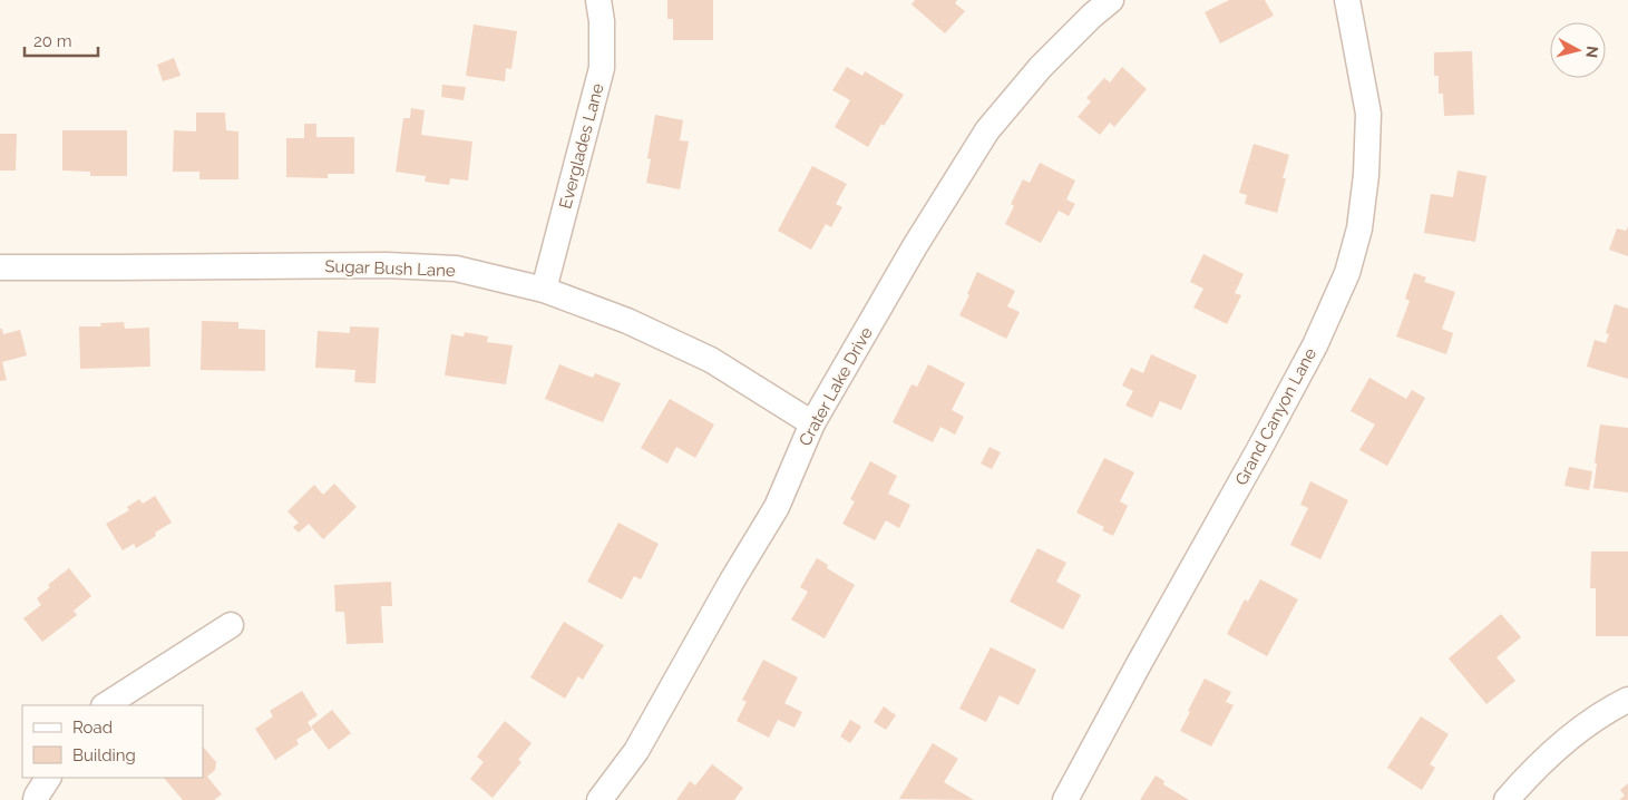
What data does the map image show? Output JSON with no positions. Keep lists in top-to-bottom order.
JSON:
{
  "streets": {
    "street": [
      "Everglades Lane",
      "Sugar Bush Lane",
      "Crater Lake Drive",
      "Grand Canyon Lane"
    ]
  },
  "crossings": [
    ["Everglades Lane", "Sugar Bush Lane"],
    ["Sugar Bush Lane", "Crater Lake Drive"]
  ],
  "legend": ["Road", "Building"],
  "scale_bar": "20 m",
  "north": "right"
}
